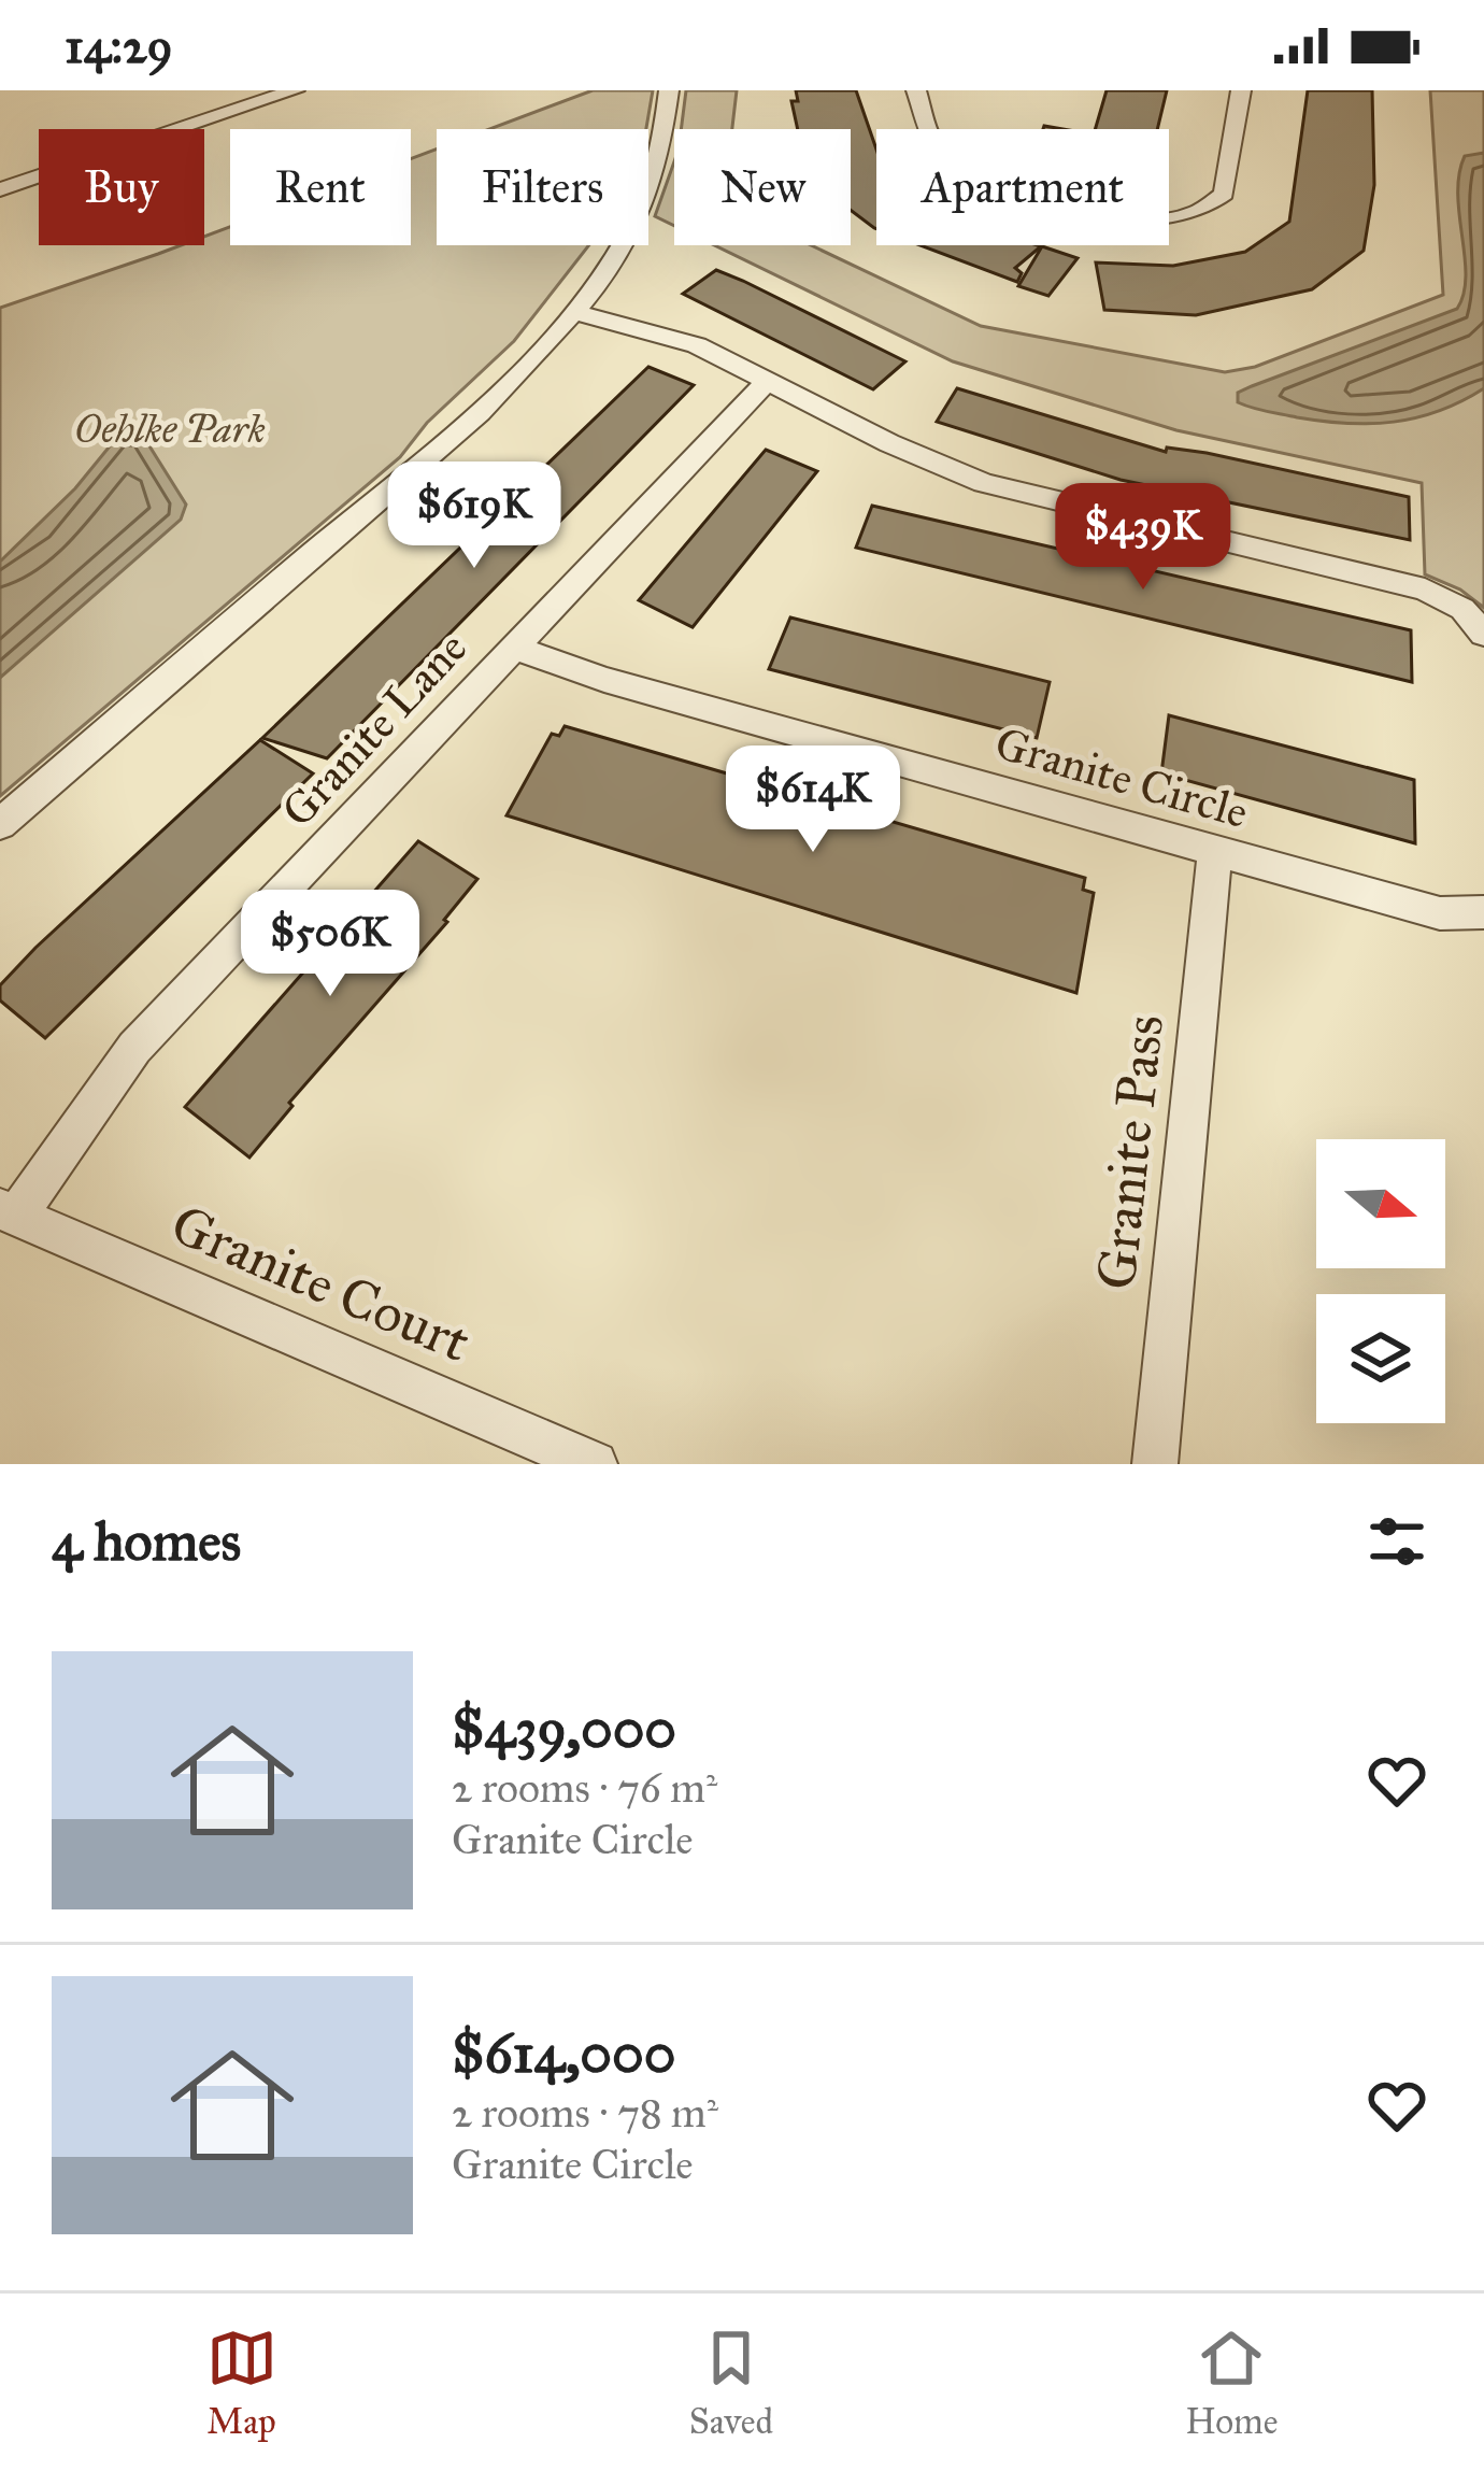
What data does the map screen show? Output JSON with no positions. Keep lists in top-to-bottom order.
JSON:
{
  "streets": {
    "street": [
      "Granite Lane",
      "Granite Circle",
      "Granite Pass",
      "Granite Court"
    ]
  },
  "crossings": [
    ["Granite Lane", "Granite Circle"],
    ["Granite Lane", "Granite Court"],
    ["Granite Circle", "Granite Pass"]
  ],
  "parks": ["Oehlke Park"],
  "north": "right",
  "page": {
    "status": "14:29",
    "chip": [
      "Buy",
      "Rent",
      "Filters",
      "New",
      "Apartment"
    ],
    "price": [
      "$619K",
      "$439K",
      "$614K",
      "$506K"
    ],
    "heading": "4 homes",
    "list": [
      {
        "name": "$439,000",
        "note": "2 rooms · 76 m² · Granite Circle"
      },
      {
        "name": "$614,000",
        "note": "2 rooms · 78 m² · Granite Circle"
      }
    ],
    "tabs": ["Map", "Saved", "Home"]
  }
}
